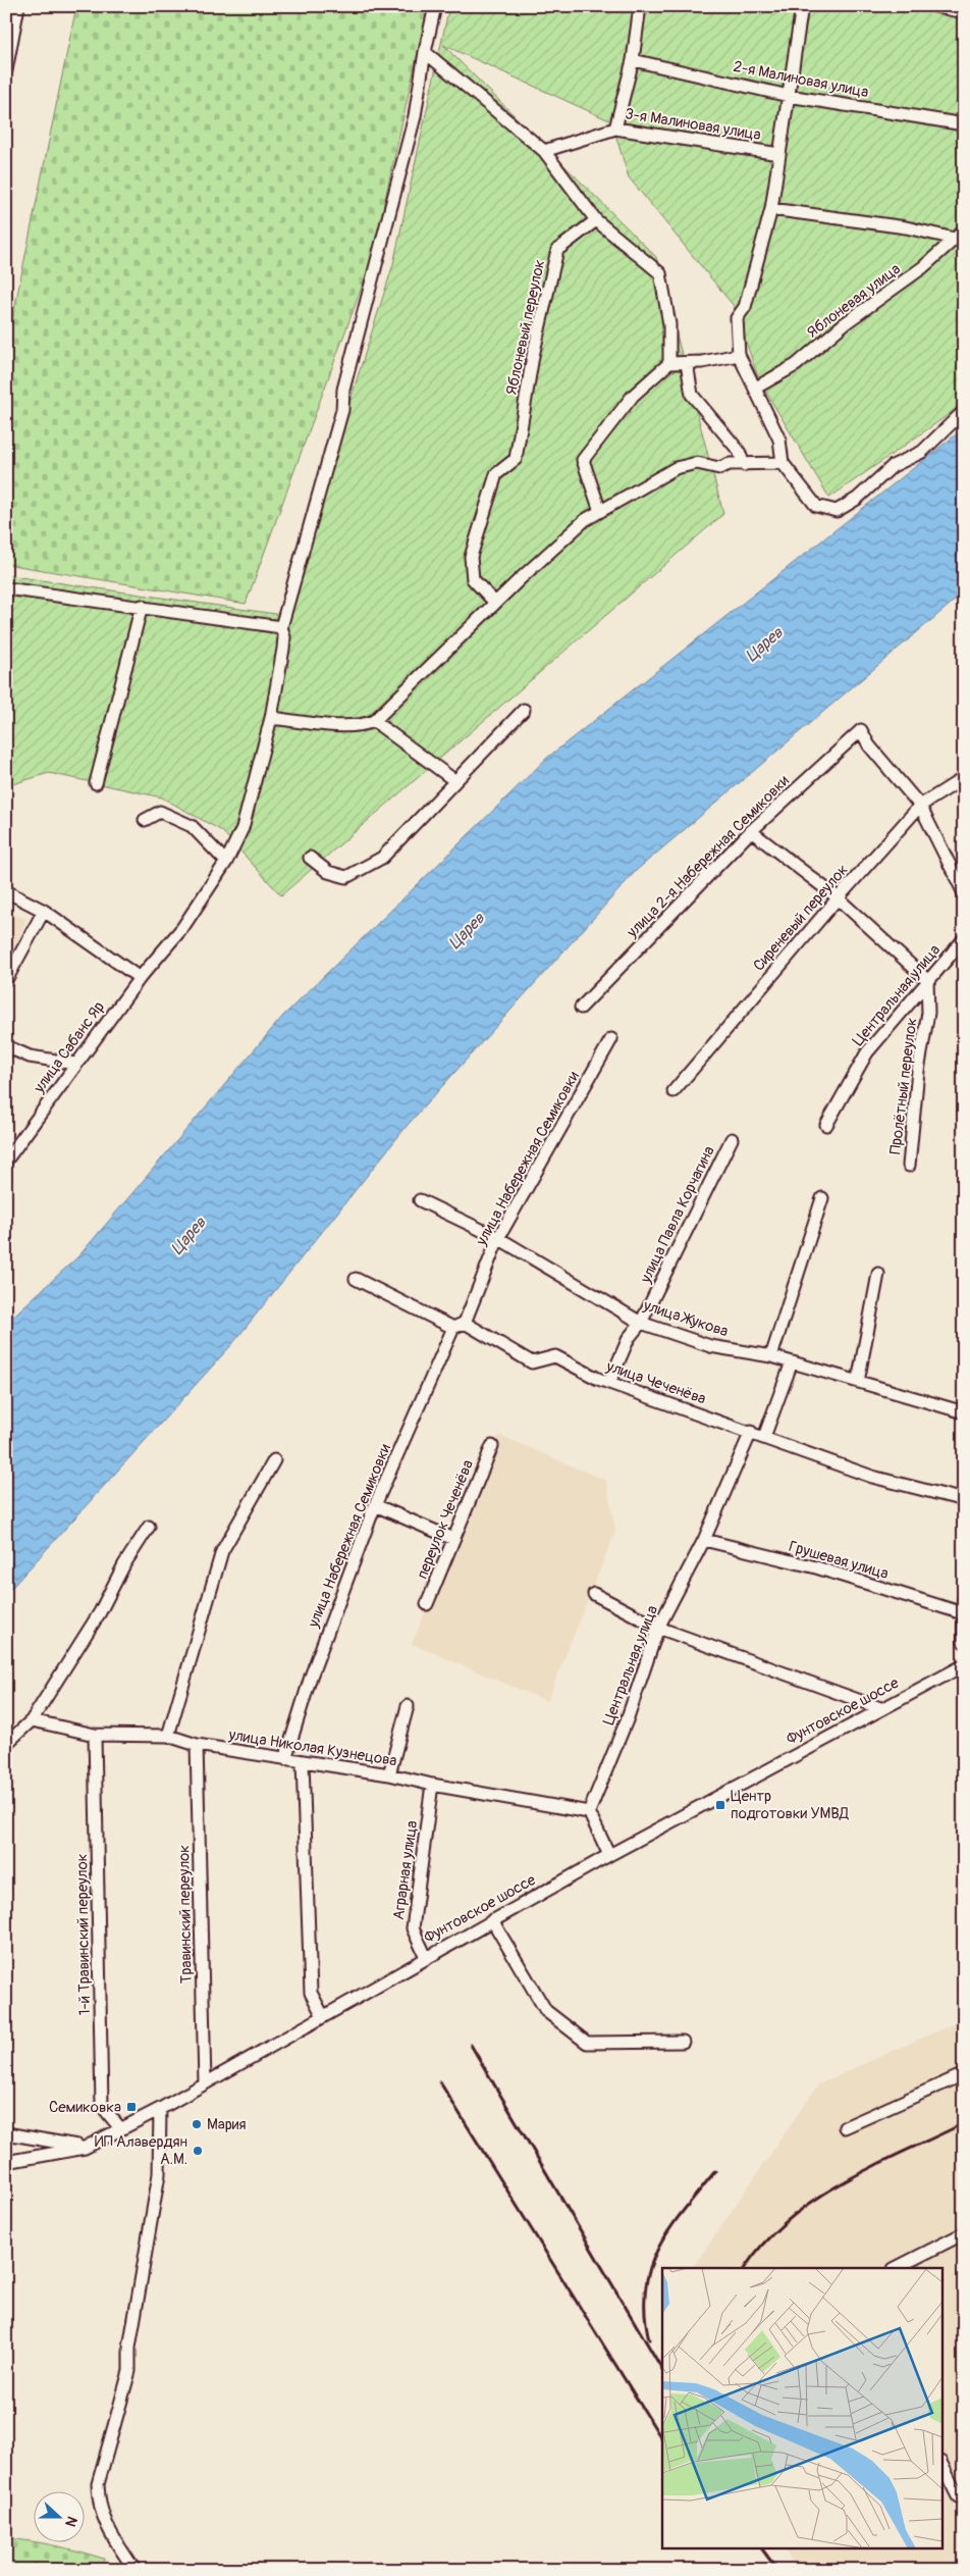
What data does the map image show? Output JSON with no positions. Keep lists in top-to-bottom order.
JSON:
{
  "streets": {
    "street": [
      "2-я Малиновая улица",
      "3-я Малиновая улица",
      "Яблоневая улица",
      "Яблоневый переулок",
      "улица 2-я Набережная Семиковки",
      "Сиреневый переулок",
      "Центральная улица",
      "улица Сабанс Яр",
      "Пролётный переулок",
      "улица Набережная Семиковки",
      "улица Павла Корчагина",
      "улица Жукова",
      "улица Чеченёва",
      "переулок Чеченёва",
      "Грушевая улица",
      "Фунтовское шоссе",
      "улица Николая Кузнецова",
      "Аграрная улица",
      "Травинский переулок",
      "1-й Травинский переулок"
    ]
  },
  "crossings": [
    ["улица 2-я Набережная Семиковки", "Сиреневый переулок"],
    ["Центральная улица", "Пролётный переулок"],
    ["Центральная улица", "улица Чеченёва"],
    ["Центральная улица", "Грушевая улица"],
    ["Центральная улица", "улица Николая Кузнецова"],
    ["улица Набережная Семиковки", "улица Жукова"],
    ["улица Набережная Семиковки", "улица Чеченёва"],
    ["улица Набережная Семиковки", "улица Николая Кузнецова"],
    ["улица Павла Корчагина", "улица Жукова"],
    ["улица Павла Корчагина", "улица Чеченёва"],
    ["Фунтовское шоссе", "Аграрная улица"],
    ["Фунтовское шоссе", "Травинский переулок"],
    ["Фунтовское шоссе", "1-й Травинский переулок"],
    ["улица Николая Кузнецова", "Аграрная улица"],
    ["улица Николая Кузнецова", "Травинский переулок"],
    ["улица Николая Кузнецова", "1-й Травинский переулок"]
  ],
  "water": ["Царев"],
  "places": {
    "transit": ["Центр подготовки УМВД", "Семиковка"],
    "other": ["Мария", "ИП Алавердян А.М."]
  },
  "north": "right"
}
